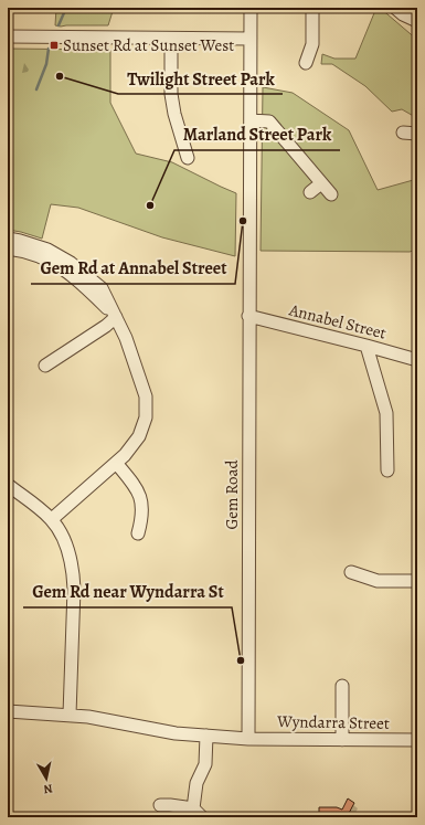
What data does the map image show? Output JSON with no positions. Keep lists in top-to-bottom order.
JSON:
{
  "streets": {
    "street": ["Annabel Street", "Gem Road", "Wyndarra Street"]
  },
  "crossings": [
    ["Annabel Street", "Gem Road"],
    ["Gem Road", "Wyndarra Street"]
  ],
  "places": {
    "transit": ["Sunset Rd at Sunset West"],
    "other": [
      "Twilight Street Park",
      "Marland Street Park",
      "Gem Rd at Annabel Street",
      "Gem Rd near Wyndarra St"
    ]
  },
  "north": "bottom"
}
